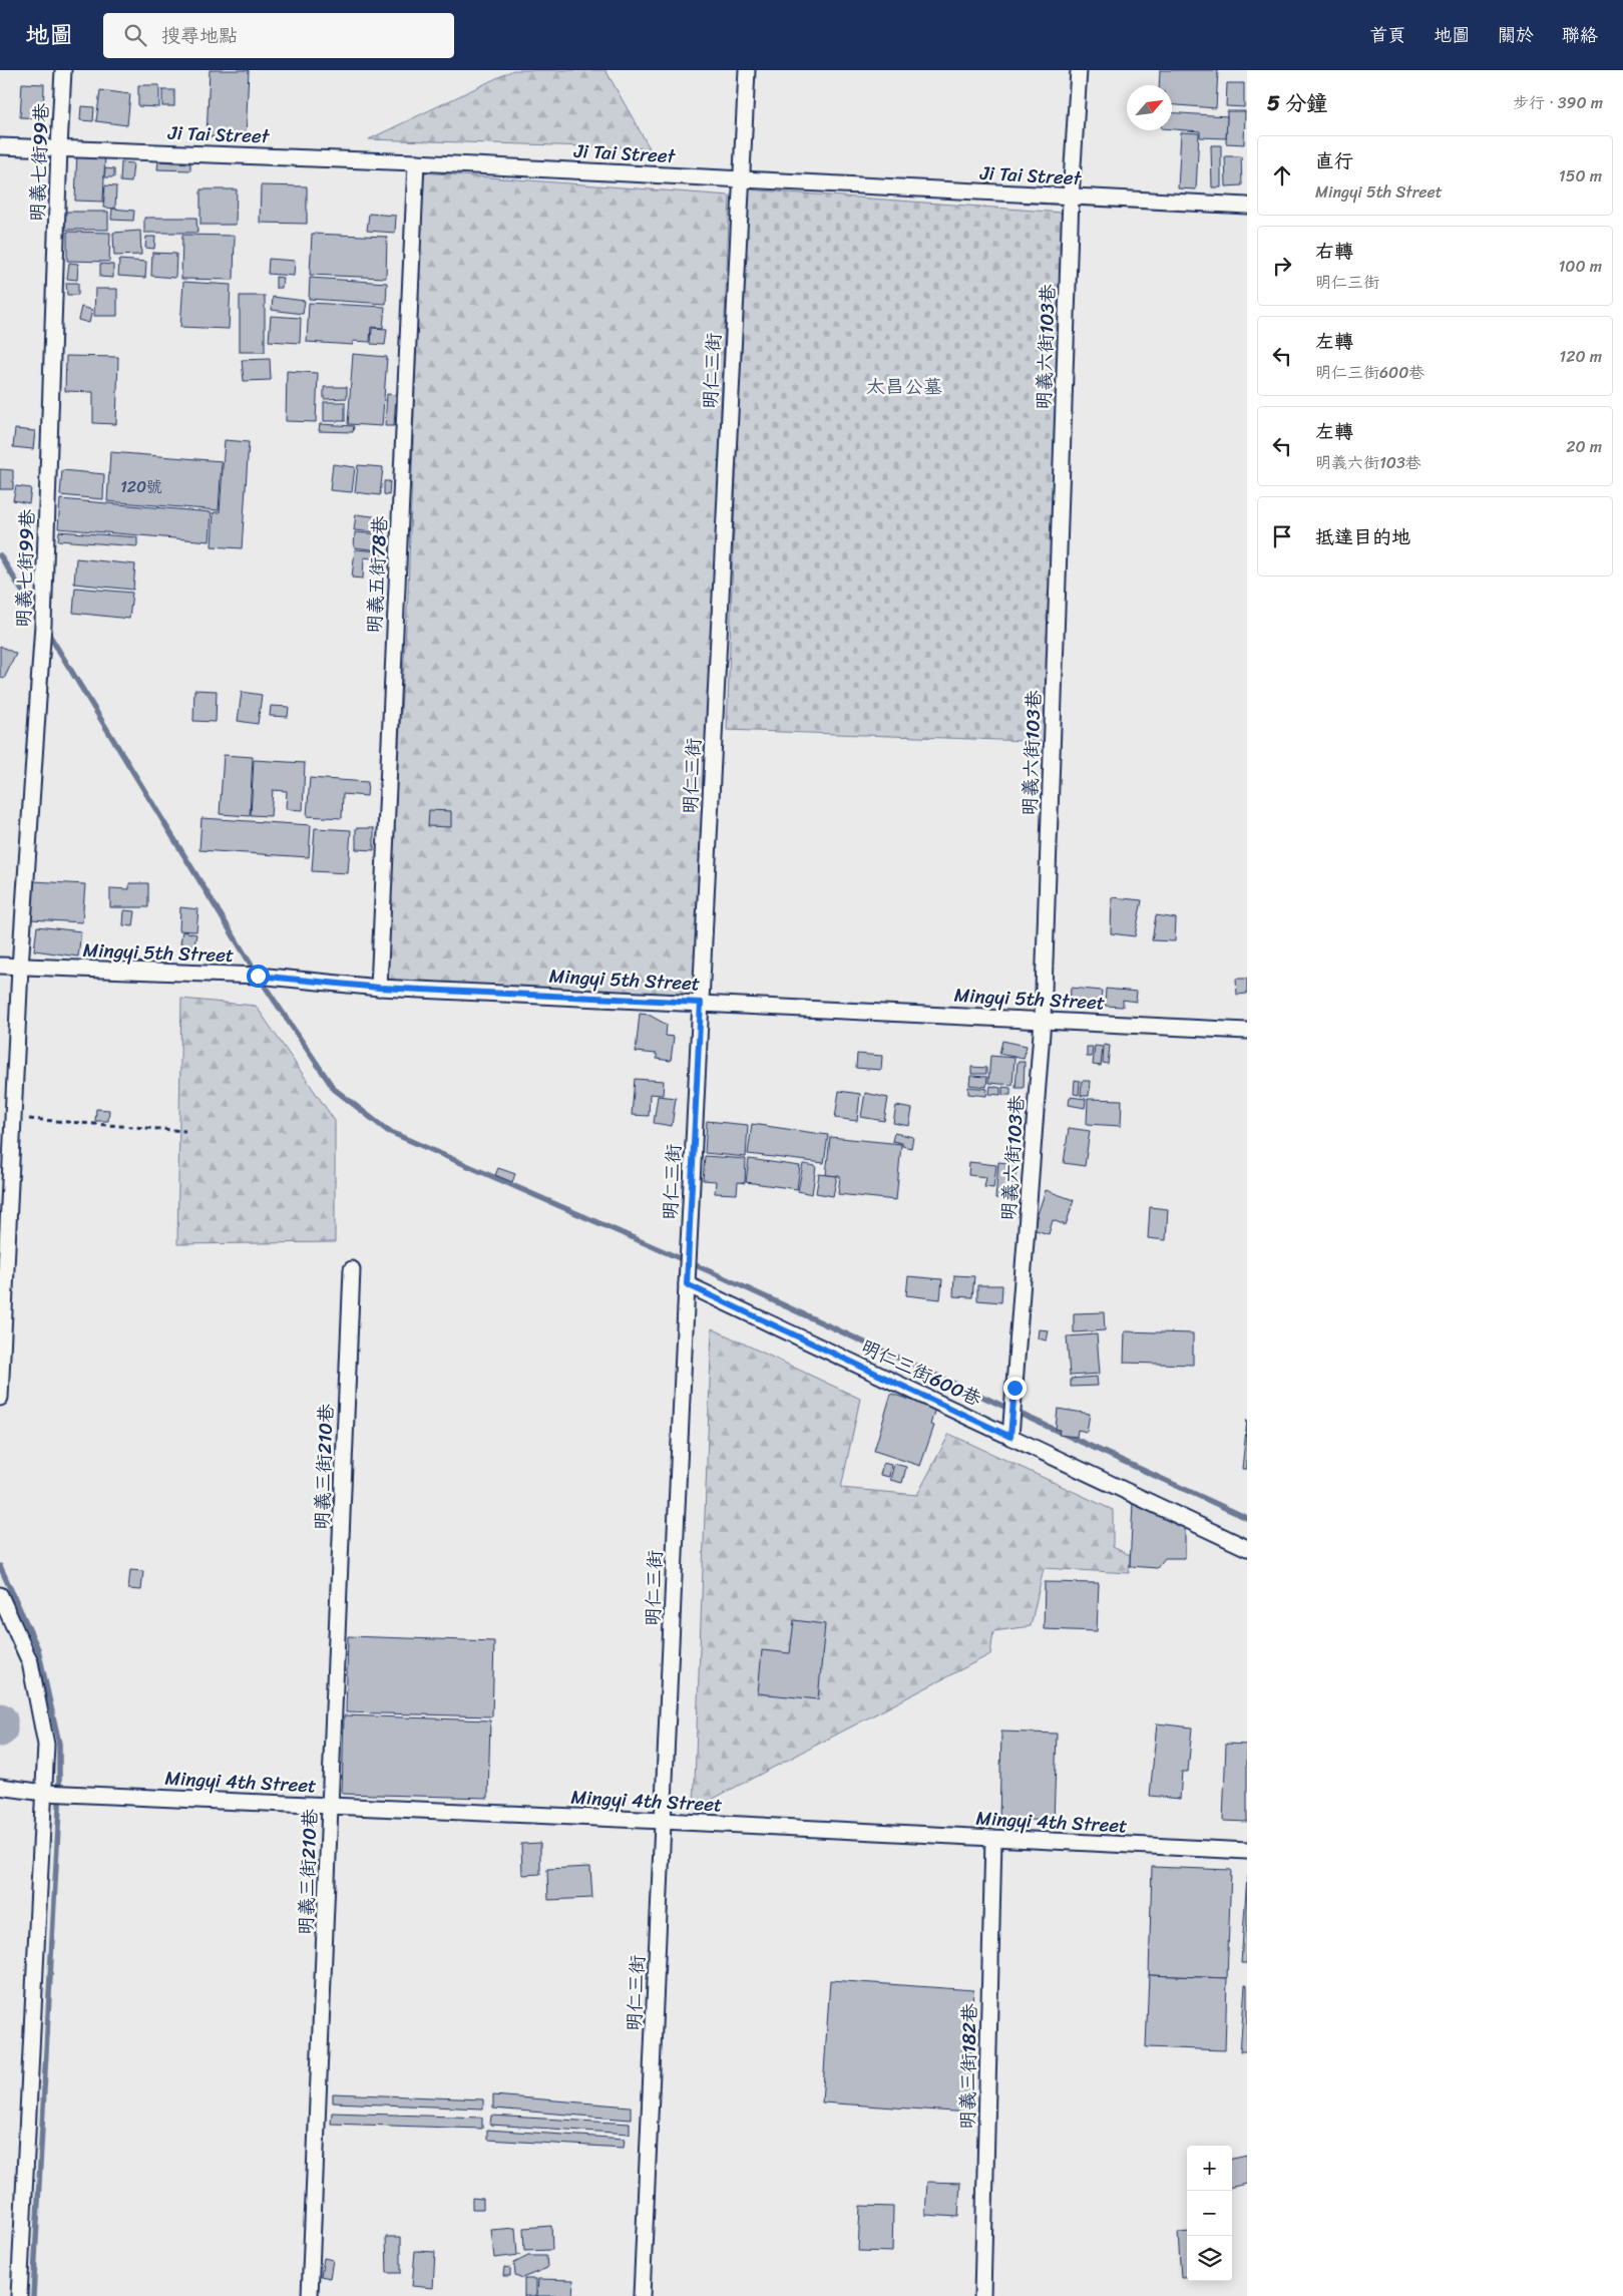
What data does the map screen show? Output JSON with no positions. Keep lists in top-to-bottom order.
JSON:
{
  "streets": {
    "street": [
      "Ji Tai Street",
      "明義七街99巷",
      "明義六街103巷",
      "明仁三街",
      "明義五街78巷",
      "Mingyi 5th Street",
      "明仁三街600巷",
      "明義三街210巷",
      "Mingyi 4th Street",
      "明義三街182巷"
    ]
  },
  "crossings": [
    ["Ji Tai Street", "明義七街99巷"],
    ["Ji Tai Street", "明義六街103巷"],
    ["Ji Tai Street", "明仁三街"],
    ["Ji Tai Street", "明義五街78巷"],
    ["明義七街99巷", "Mingyi 5th Street"],
    ["明義六街103巷", "Mingyi 5th Street"],
    ["明義六街103巷", "明仁三街600巷"],
    ["明仁三街", "Mingyi 5th Street"],
    ["明仁三街", "明仁三街600巷"],
    ["明仁三街", "Mingyi 4th Street"],
    ["明義五街78巷", "Mingyi 5th Street"],
    ["明義三街210巷", "Mingyi 4th Street"],
    ["Mingyi 4th Street", "明義三街182巷"]
  ],
  "parks": ["太昌公墓"],
  "house_numbers": ["120號"],
  "north": "top right",
  "page": {
    "header": "地圖",
    "search": "搜尋地點",
    "nav": [
      "首頁",
      "地圖",
      "關於",
      "聯絡"
    ],
    "heading": ["5 分鐘", "步行 · 390 m"],
    "list": [
      ["直行", "Mingyi 5th Street", "150 m"],
      ["右轉", "明仁三街", "100 m"],
      ["左轉", "明仁三街600巷", "120 m"],
      ["左轉", "明義六街103巷", "20 m"],
      "抵達目的地"
    ],
    "map_buttons": ["+", "−"]
  }
}
